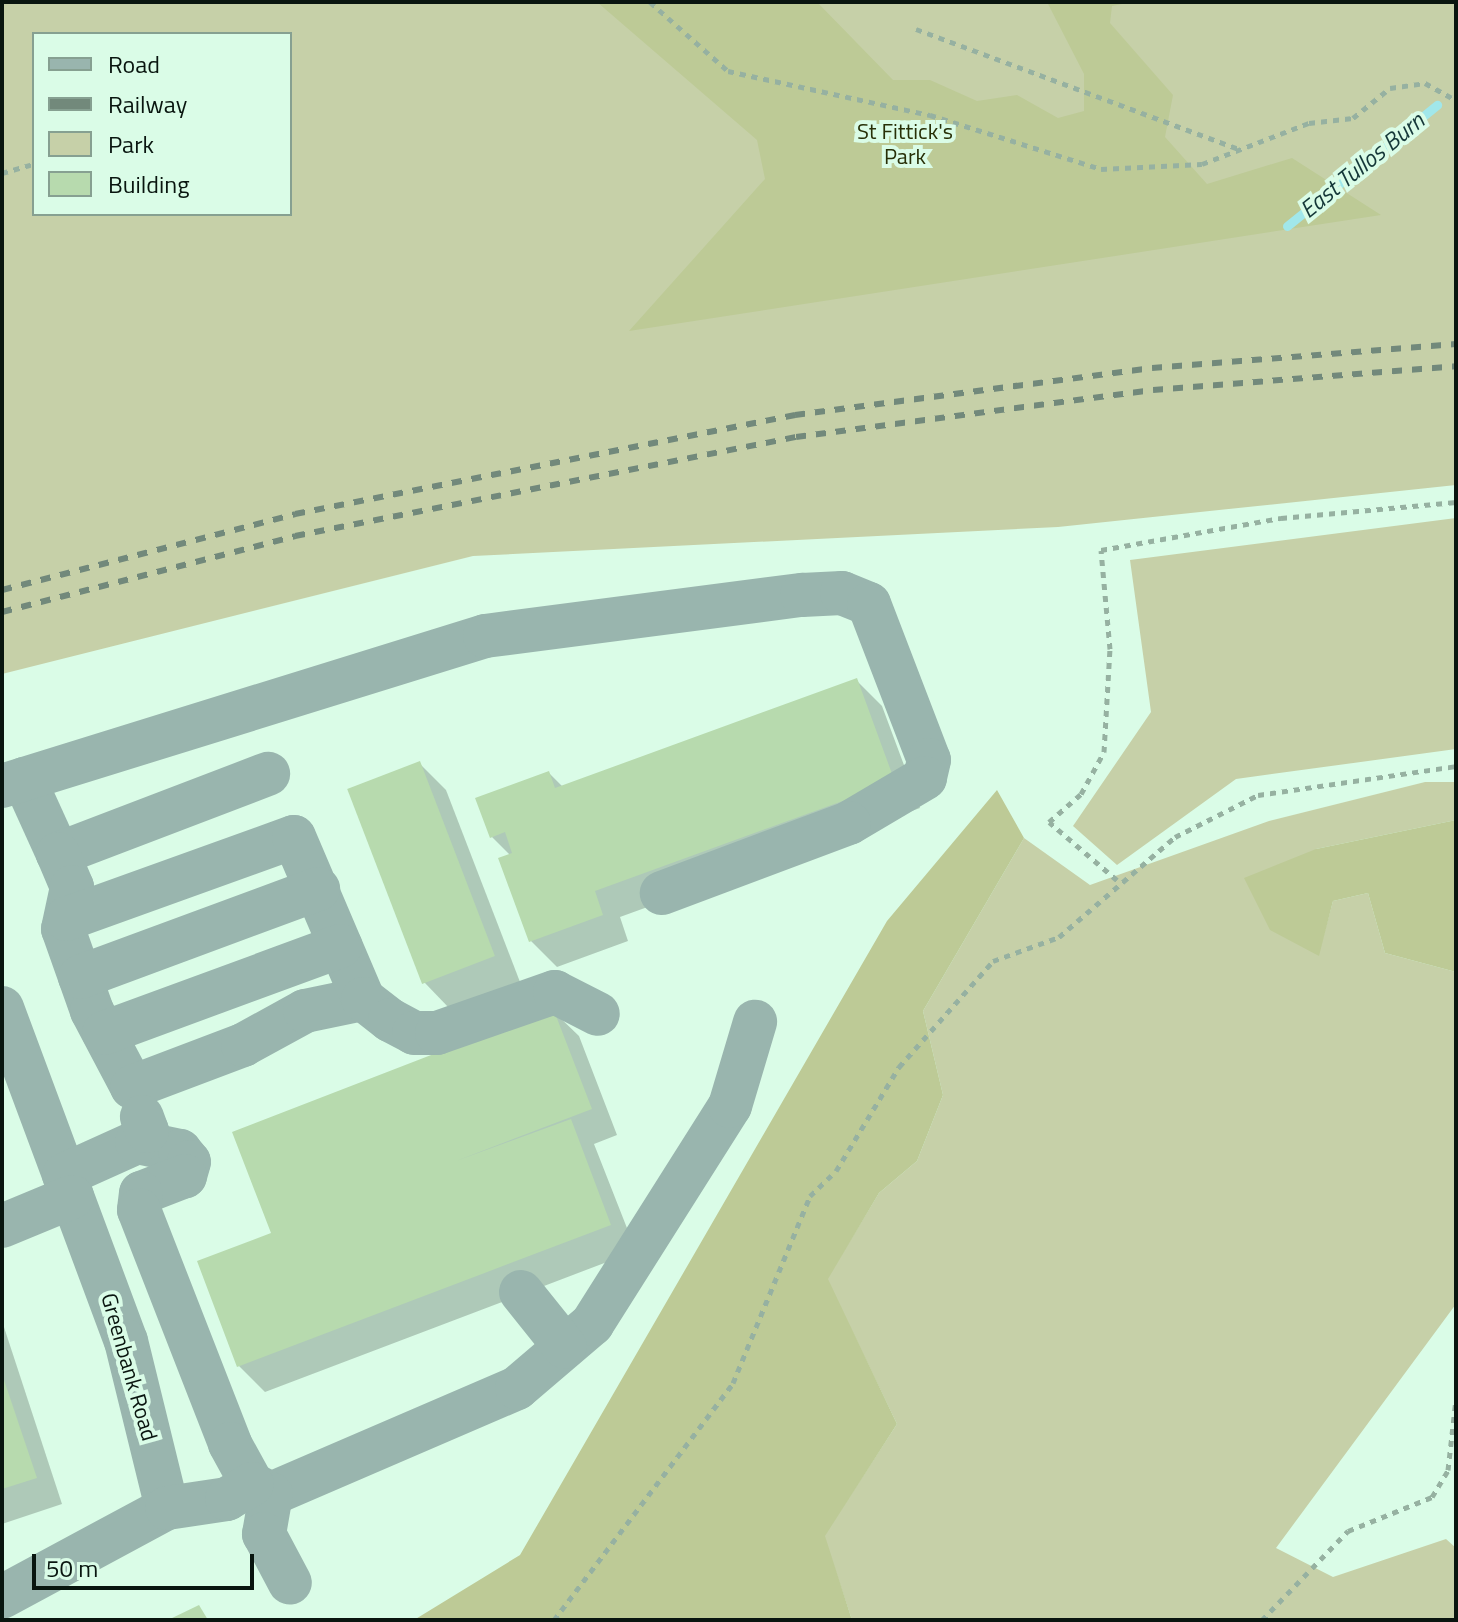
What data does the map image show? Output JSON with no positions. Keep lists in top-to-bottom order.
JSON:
{
  "streets": {
    "street": ["Greenbank Road"]
  },
  "water": ["East Tullos Burn"],
  "parks": ["St Fittick's Park"],
  "legend": [
    "Road",
    "Railway",
    "Park",
    "Building"
  ],
  "scale_bar": "50 m"
}
